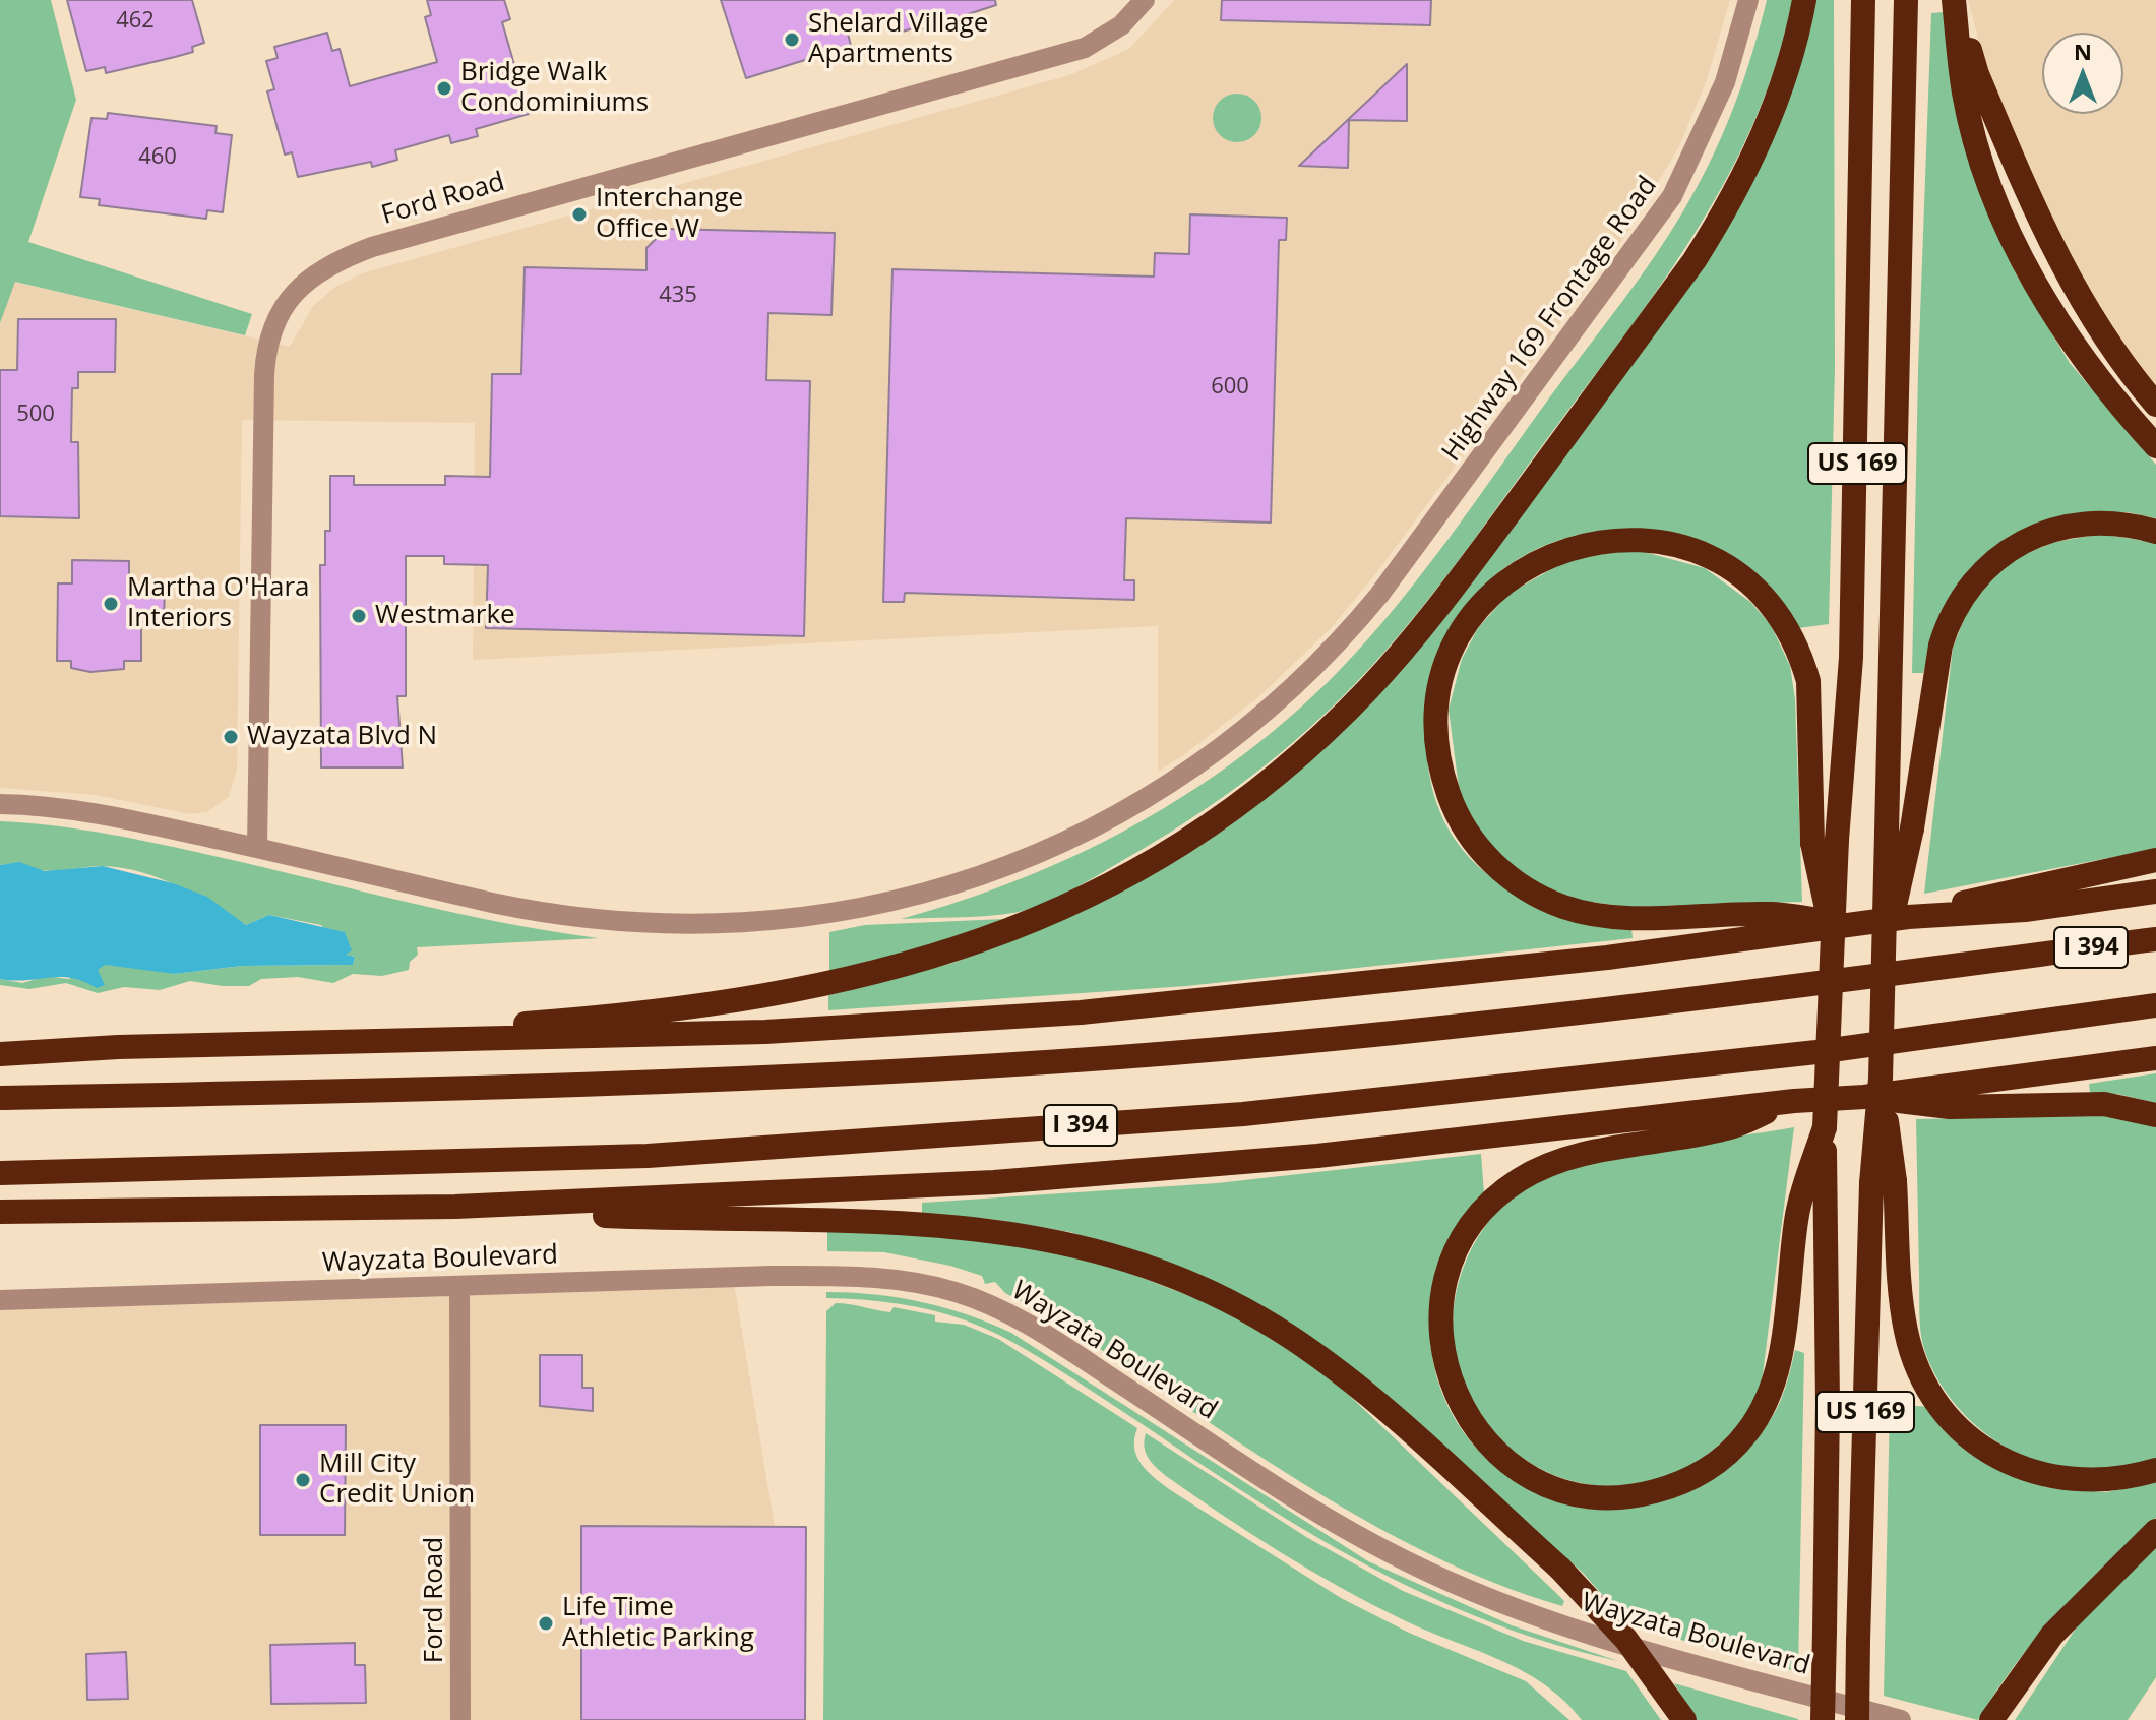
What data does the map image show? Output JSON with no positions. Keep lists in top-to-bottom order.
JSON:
{
  "streets": {
    "highway": ["US 169", "I 394"],
    "street": ["Ford Road", "Highway 169 Frontage Road", "Wayzata Boulevard"]
  },
  "crossings": [
    ["Ford Road", "Highway 169 Frontage Road"],
    ["Ford Road", "Wayzata Boulevard"]
  ],
  "places": [
    "Shelard Village Apartments",
    "Bridge Walk Condominiums",
    "Interchange Office W",
    "Martha O'Hara Interiors",
    "Westmarke",
    "Wayzata Blvd N",
    "Mill City Credit Union",
    "Life Time Athletic Parking"
  ],
  "house_numbers": [
    "462",
    "460",
    "435",
    "600",
    "500"
  ],
  "north": "top"
}
